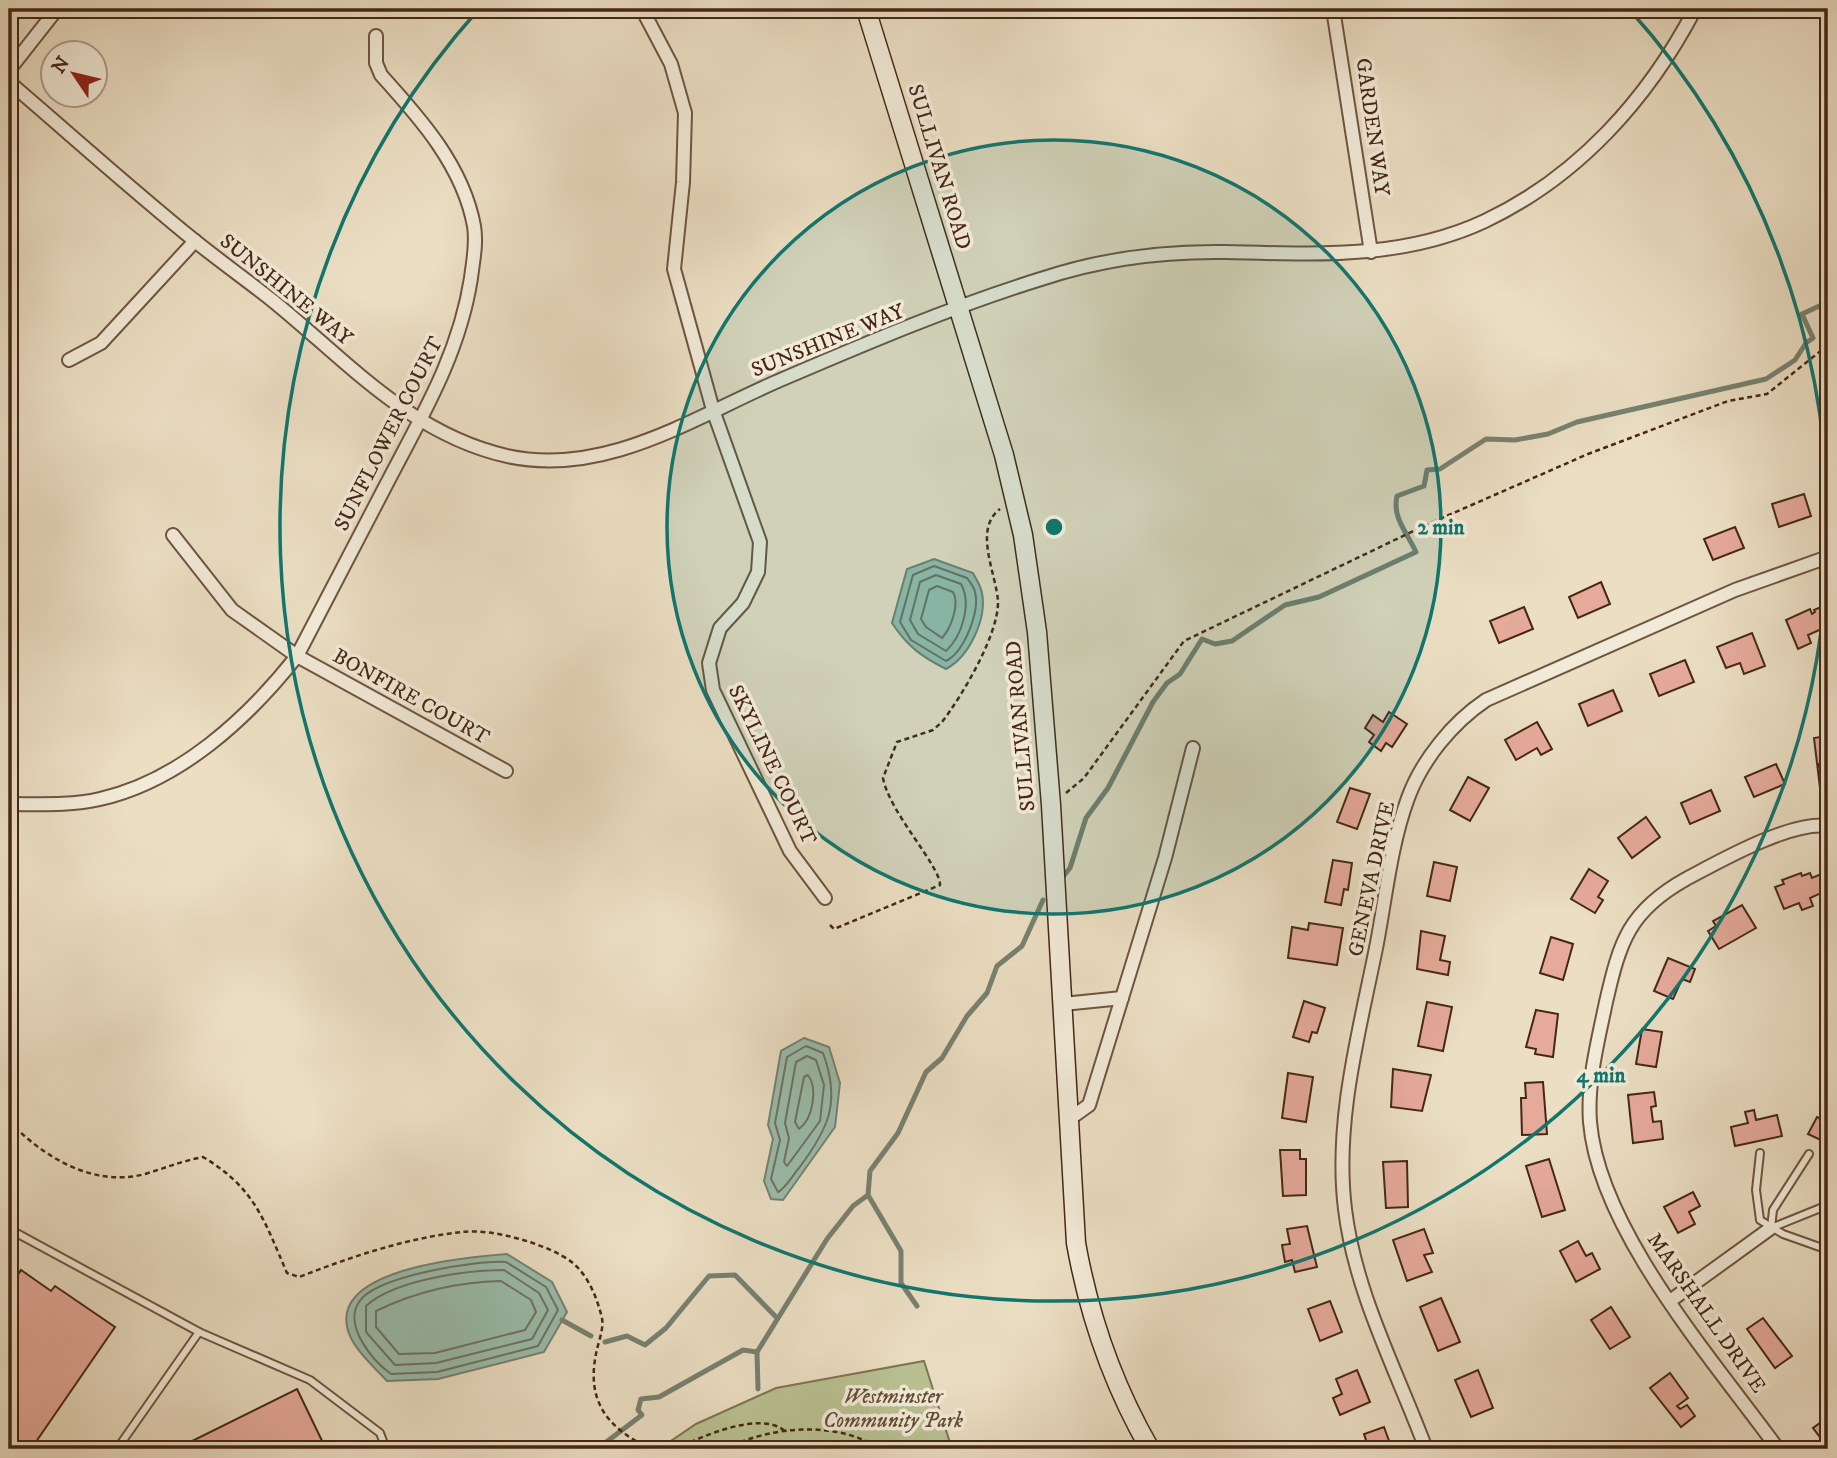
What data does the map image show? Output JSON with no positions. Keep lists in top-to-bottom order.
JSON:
{
  "streets": {
    "street": [
      "GARDEN WAY",
      "SULLIVAN ROAD",
      "SUNSHINE WAY",
      "SUNFLOWER COURT",
      "BONFIRE COURT",
      "SKYLINE COURT",
      "GENEVA DRIVE",
      "MARSHALL DRIVE"
    ]
  },
  "crossings": [
    ["GARDEN WAY", "SUNSHINE WAY"],
    ["SULLIVAN ROAD", "SUNSHINE WAY"],
    ["SUNSHINE WAY", "SUNFLOWER COURT"],
    ["SUNSHINE WAY", "SKYLINE COURT"],
    ["SUNFLOWER COURT", "BONFIRE COURT"]
  ],
  "parks": ["Westminster Community Park"],
  "north": "top left",
  "rings": ["2 min", "4 min"]
}
